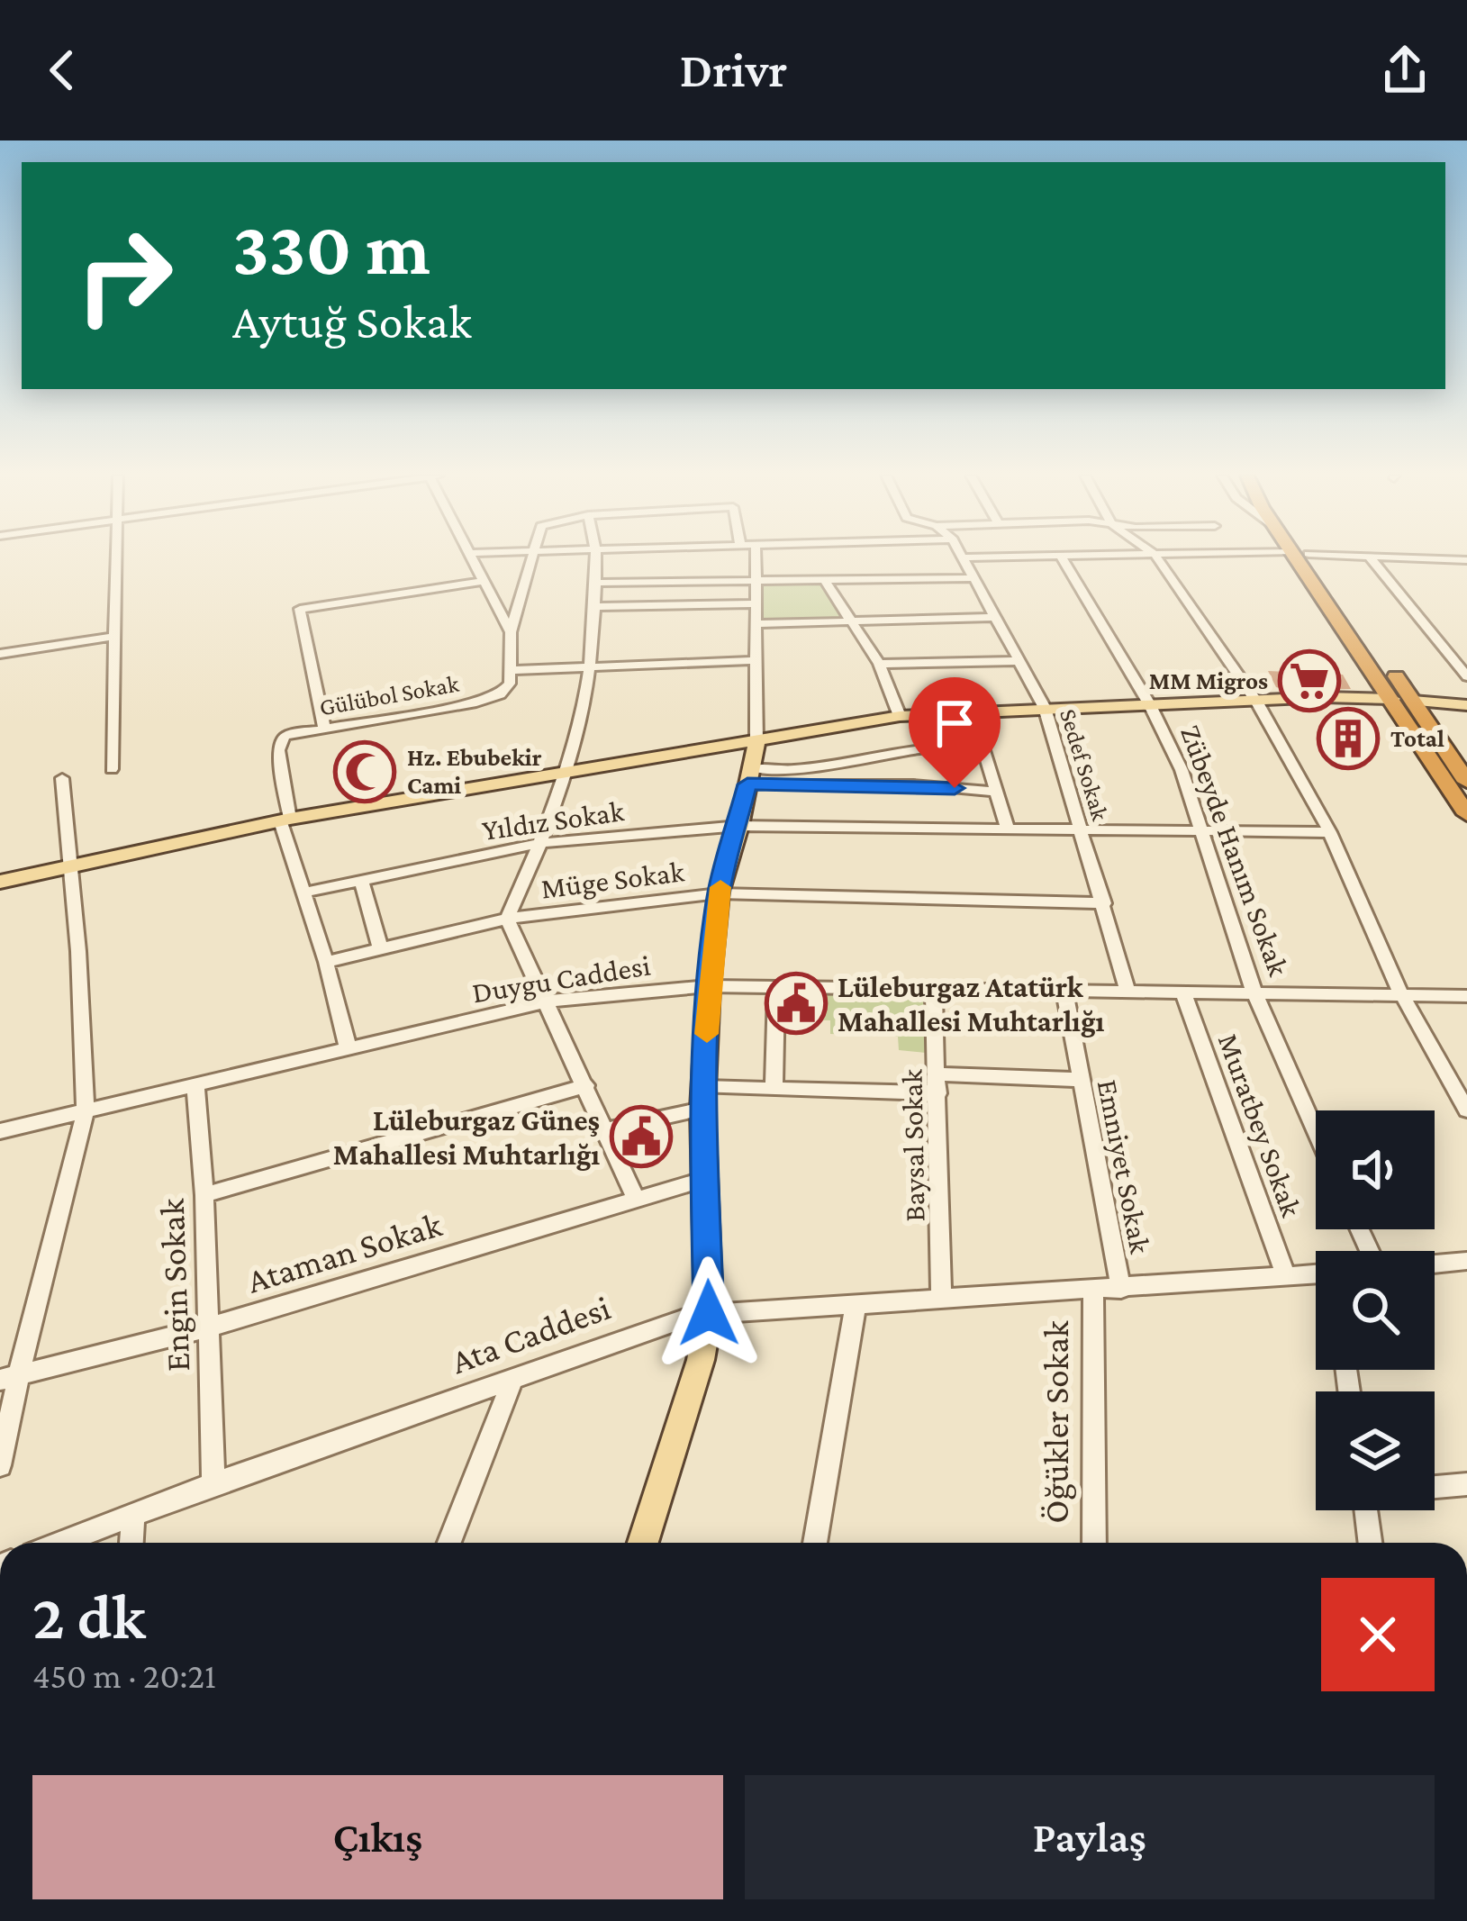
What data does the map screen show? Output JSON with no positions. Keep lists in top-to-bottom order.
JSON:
{
  "streets": {
    "street": [
      "Gülübol Sokak",
      "Sedef Sokak",
      "Yıldız Sokak",
      "Zübeyde Hanım Sokak",
      "Müge Sokak",
      "Duygu Caddesi",
      "Muratbey Sokak",
      "Baysal Sokak",
      "Emniyet Sokak",
      "Ataman Sokak",
      "Engin Sokak",
      "Ata Caddesi",
      "Öğükler Sokak"
    ]
  },
  "crossings": [
    ["Sedef Sokak", "Yıldız Sokak"],
    ["Sedef Sokak", "Müge Sokak"],
    ["Sedef Sokak", "Duygu Caddesi"],
    ["Yıldız Sokak", "Zübeyde Hanım Sokak"],
    ["Zübeyde Hanım Sokak", "Duygu Caddesi"],
    ["Duygu Caddesi", "Muratbey Sokak"],
    ["Duygu Caddesi", "Baysal Sokak"],
    ["Duygu Caddesi", "Emniyet Sokak"],
    ["Duygu Caddesi", "Engin Sokak"],
    ["Muratbey Sokak", "Ata Caddesi"],
    ["Baysal Sokak", "Ata Caddesi"],
    ["Emniyet Sokak", "Ata Caddesi"],
    ["Ataman Sokak", "Engin Sokak"],
    ["Engin Sokak", "Ata Caddesi"],
    ["Ata Caddesi", "Öğükler Sokak"]
  ],
  "places": {
    "supermarket": ["MM Migros"],
    "building": ["Total"],
    "mosque": ["Hz. Ebubekir Cami"],
    "public building": ["Lüleburgaz Atatürk Mahallesi Muhtarlığı", "Lüleburgaz Güneş Mahallesi Muhtarlığı"]
  },
  "page": {
    "header": "Drivr",
    "turn": ["330 m", "Aytuğ Sokak"],
    "heading": ["2 dk", "450 m · 20:21"],
    "buttons": ["Çıkış", "Paylaş"]
  }
}
